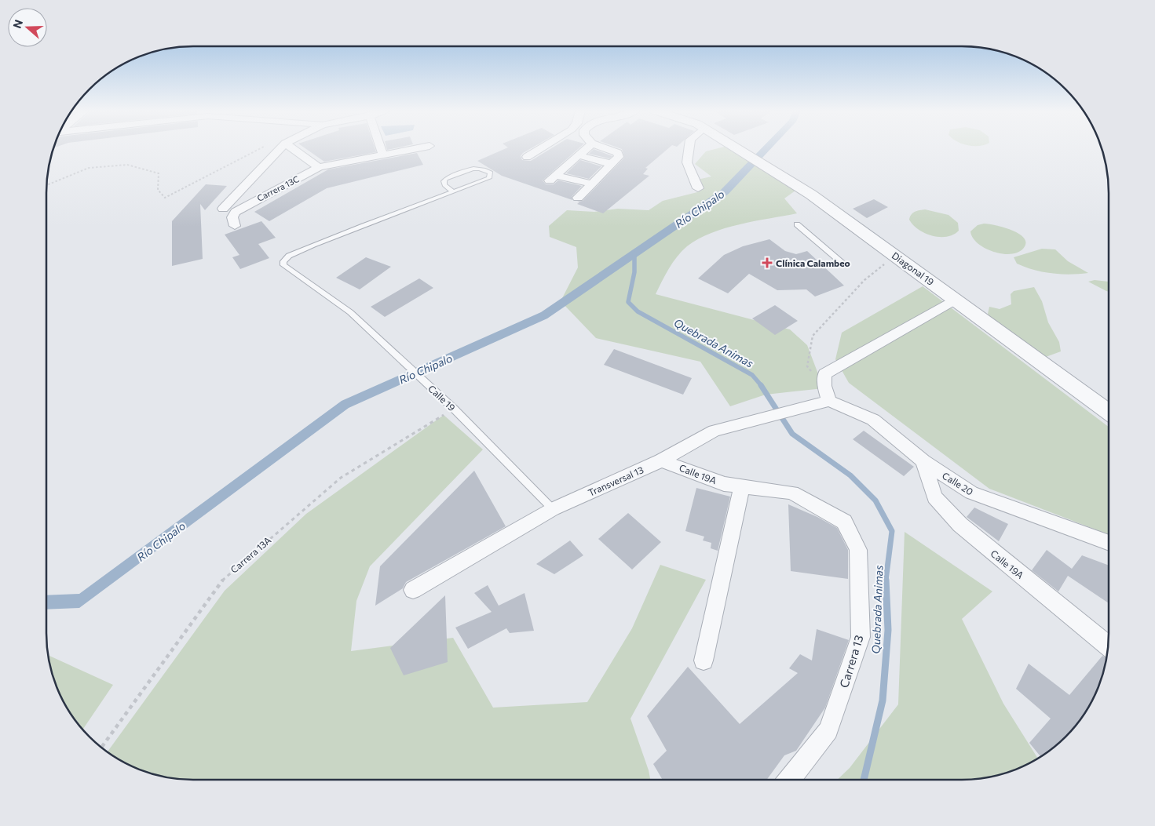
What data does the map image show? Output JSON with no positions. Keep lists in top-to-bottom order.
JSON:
{
  "streets": {
    "street": [
      "Carrera 13C",
      "Diagonal 19",
      "Calle 19A",
      "Transversal 13",
      "Calle 20",
      "Carrera 13"
    ],
    "lane": ["Calle 19"],
    "path": ["Carrera 13A"]
  },
  "crossings": [
    ["Calle 19", "Transversal 13"],
    ["Calle 19", "Carrera 13A"],
    ["Calle 19A", "Transversal 13"],
    ["Calle 19A", "Calle 20"],
    ["Calle 19A", "Carrera 13"],
    ["Transversal 13", "Calle 20"]
  ],
  "water": ["Río Chipalo", "Quebrada Animas"],
  "places": {
    "health": ["Clínica Calambeo"]
  },
  "north": "left"
}
